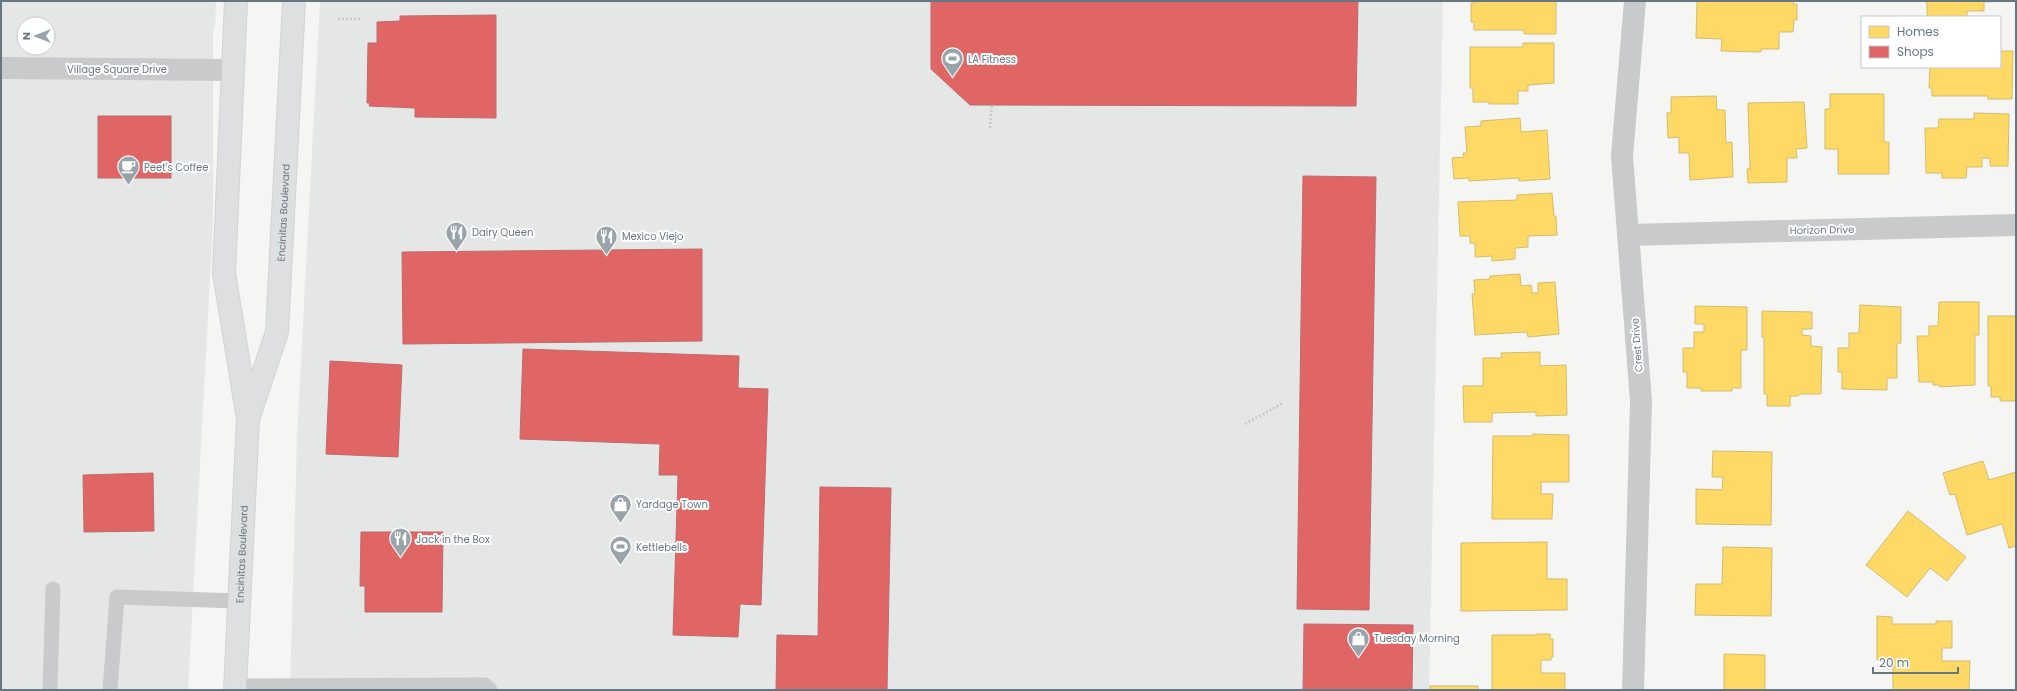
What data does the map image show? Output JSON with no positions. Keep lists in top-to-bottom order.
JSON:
{
  "streets": {
    "main road": ["Encinitas Boulevard"],
    "street": ["Village Square Drive", "Horizon Drive", "Crest Drive"]
  },
  "crossings": [
    ["Village Square Drive", "Encinitas Boulevard"],
    ["Horizon Drive", "Crest Drive"]
  ],
  "places": {
    "sports": ["LA Fitness", "Kettlebells"],
    "cafe": ["Peet's Coffee"],
    "restaurant": ["Dairy Queen", "Mexico Viejo", "Jack in the Box"],
    "shop": ["Yardage Town", "Tuesday Morning"]
  },
  "legend": ["Homes", "Shops"],
  "scale_bar": "20 m",
  "north": "left"
}
